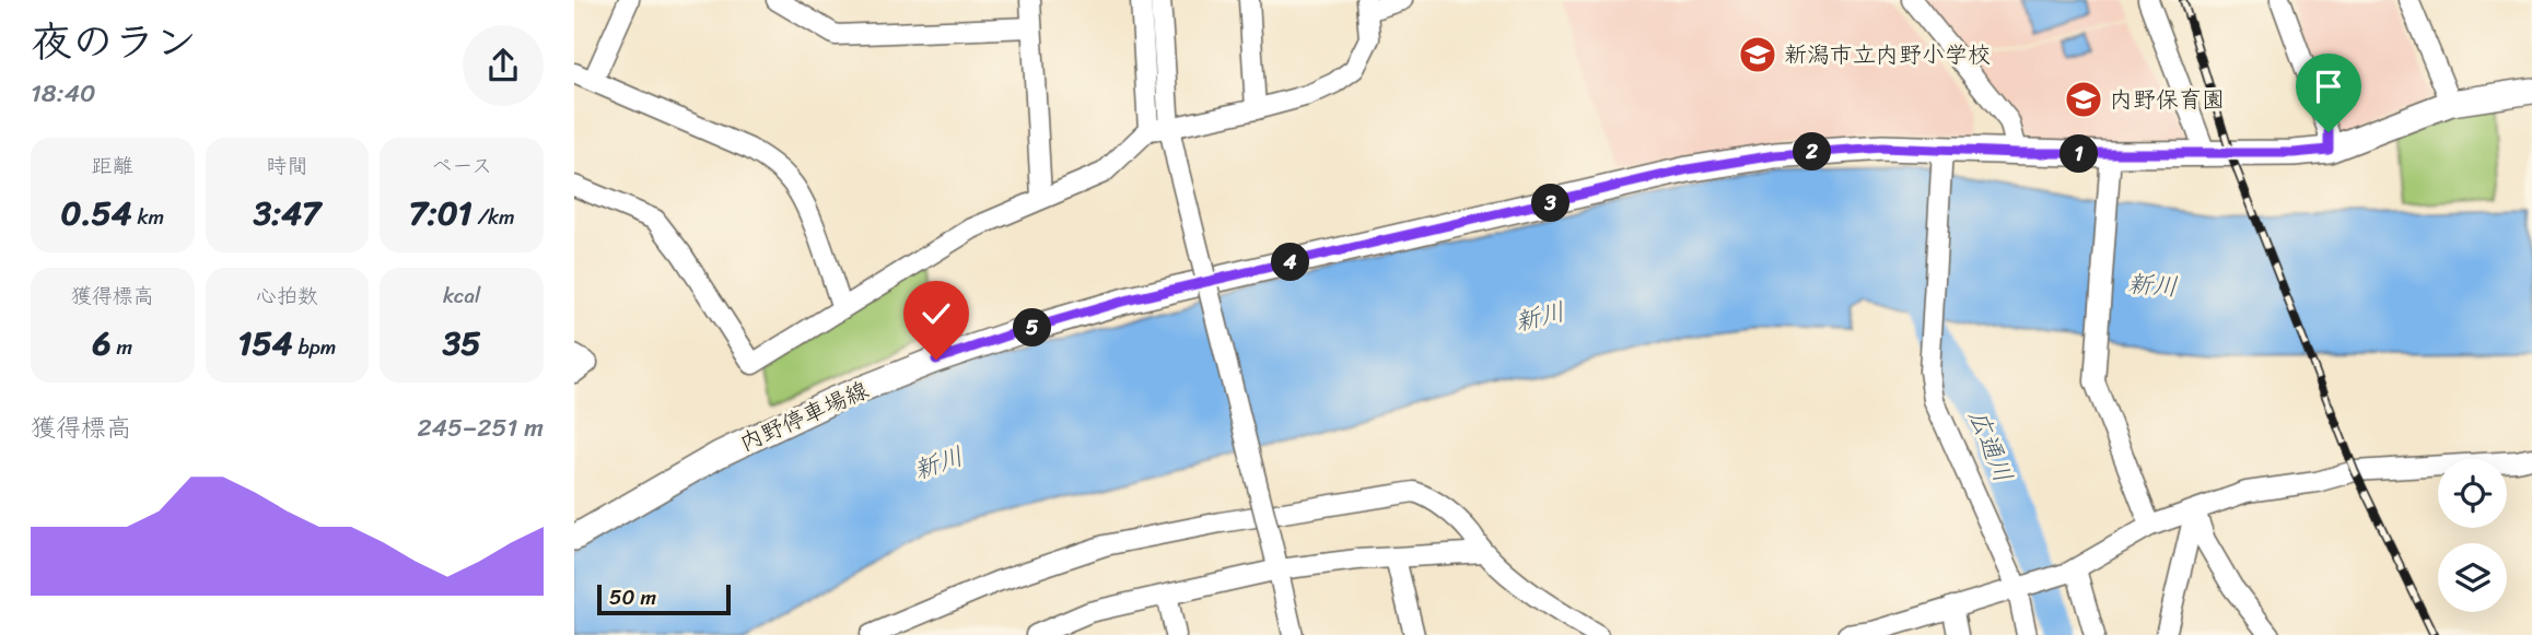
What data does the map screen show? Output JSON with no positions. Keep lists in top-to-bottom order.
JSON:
{
  "streets": {
    "main road": ["内野停車場線"]
  },
  "water": ["新川", "広通川"],
  "places": {
    "school or university": ["新潟市立内野小学校", "内野保育園"]
  },
  "scale_bar": "50 m",
  "page": {
    "heading": ["夜のラン", "18:40"],
    "stats": [
      ["距離", "0.54 km"],
      ["時間", "3:47"],
      ["ペース", "7:01 /km"],
      ["獲得標高", "6 m"],
      ["心拍数", "154 bpm"],
      ["kcal", "35"]
    ],
    "pins": [
      "2",
      "1",
      "3",
      "4",
      "5"
    ],
    "chart": ["獲得標高", "245–251 m"],
    "scale": "50 m"
  }
}
